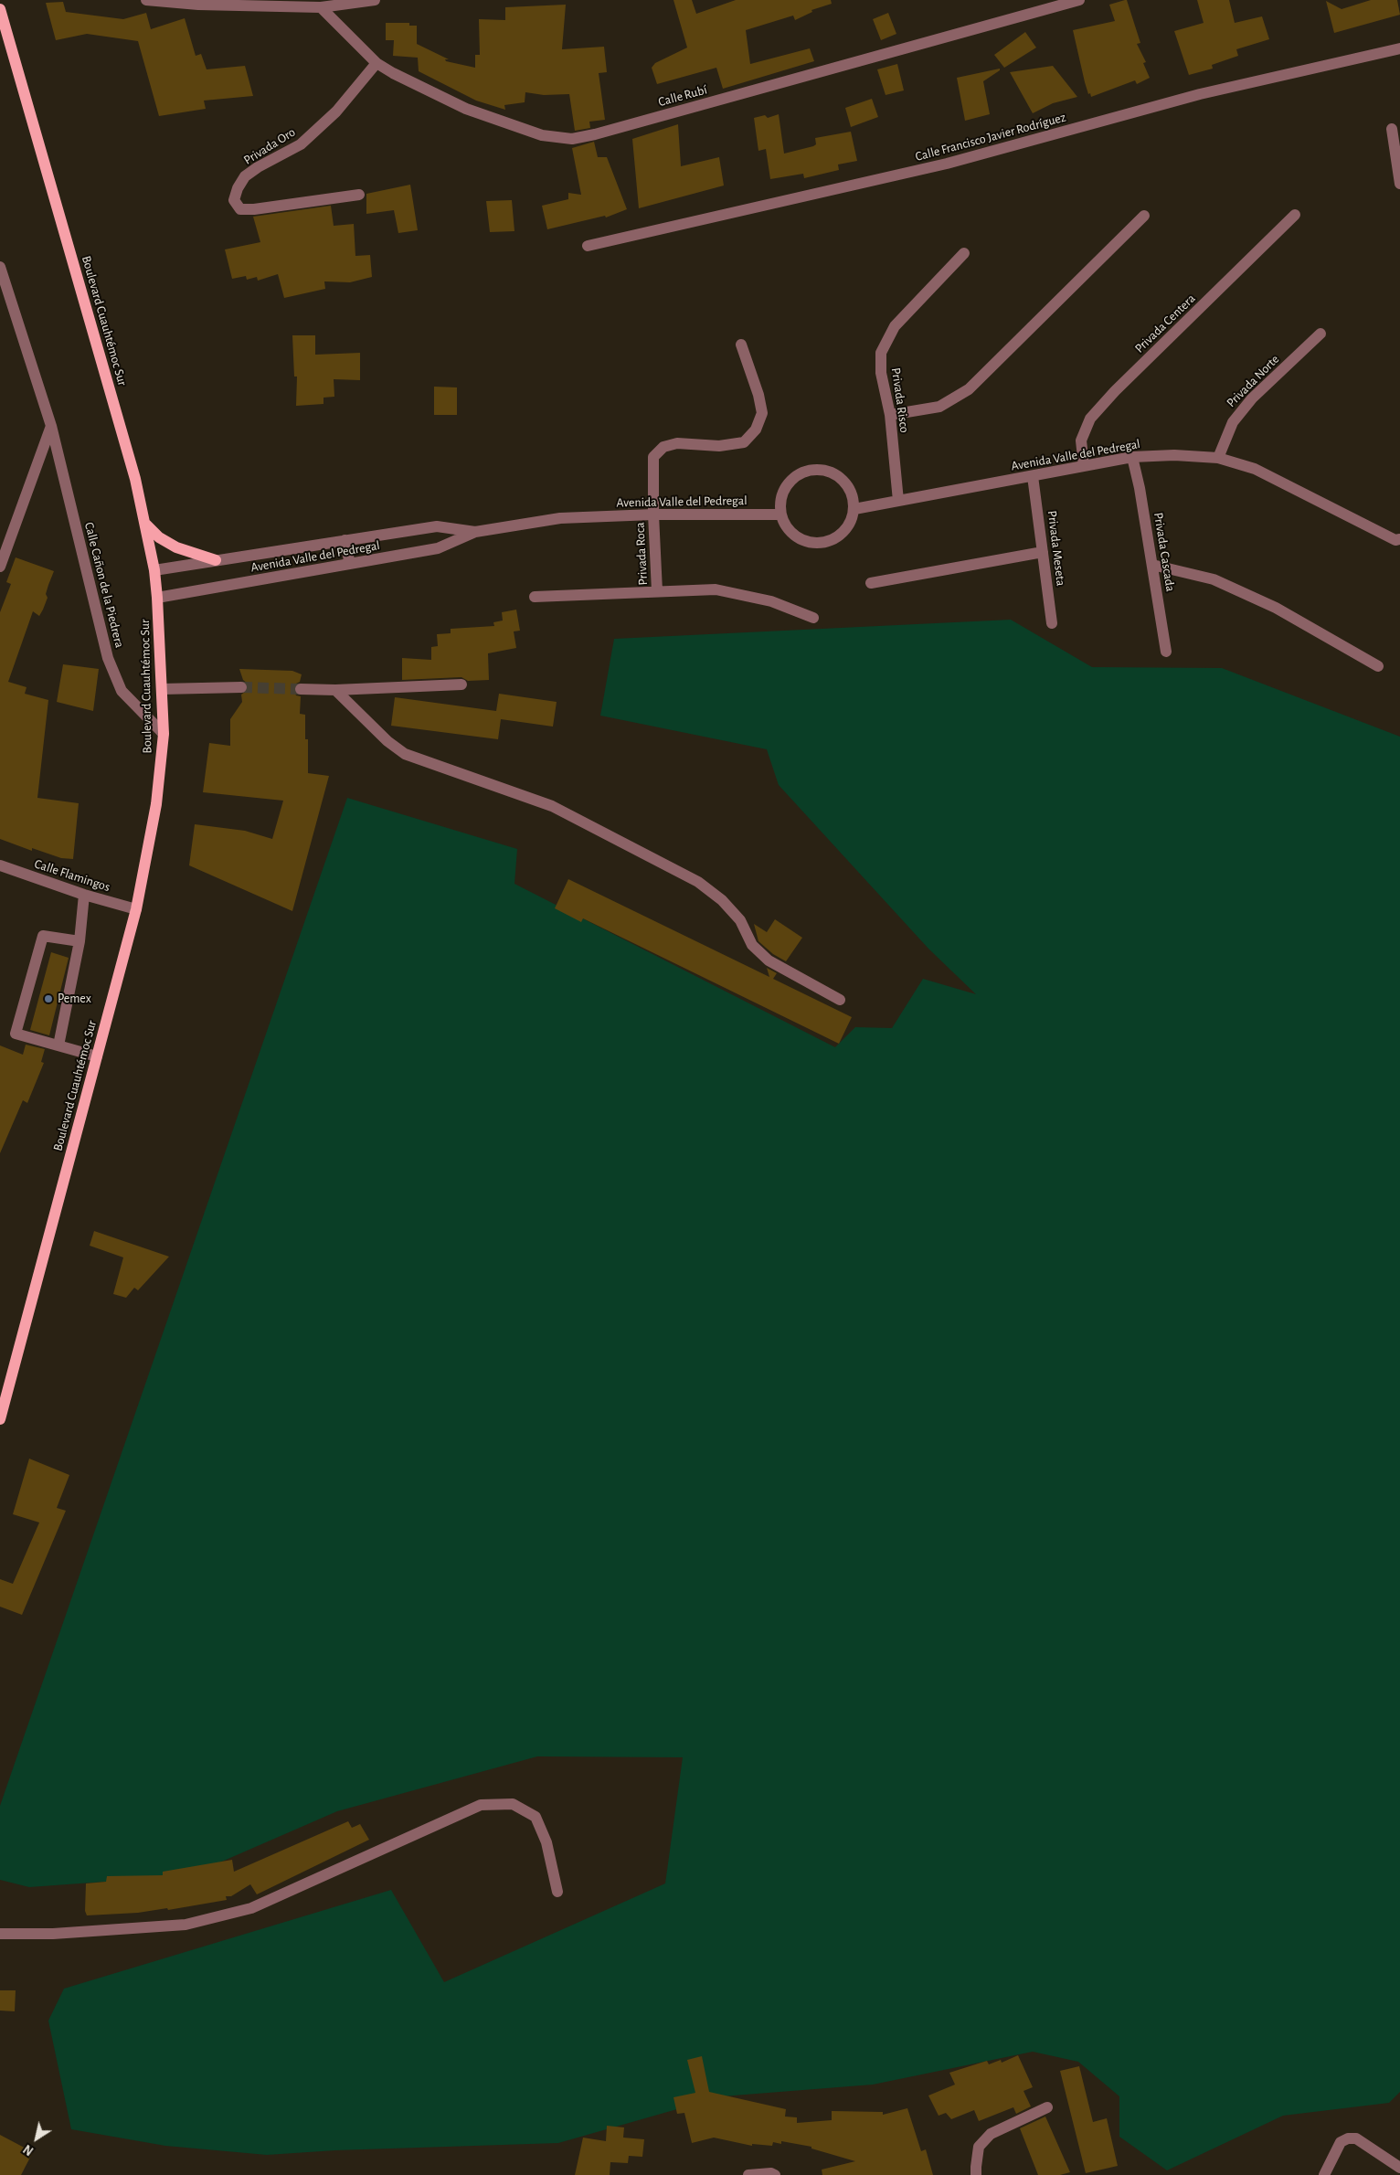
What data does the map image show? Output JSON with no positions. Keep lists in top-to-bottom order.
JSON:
{
  "streets": {
    "main road": ["Boulevard Cuauhtémoc Sur"],
    "street": [
      "Calle Rubí",
      "Calle Francisco Javier Rodríguez",
      "Privada Oro",
      "Privada Centera",
      "Privada Norte",
      "Privada Risco",
      "Avenida Valle del Pedregal",
      "Privada Meseta",
      "Privada Cascada",
      "Privada Roca",
      "Calle Cañon de la Piedrera",
      "Calle Flamingos"
    ]
  },
  "crossings": [
    ["Calle Rubí", "Privada Oro"],
    ["Boulevard Cuauhtémoc Sur", "Avenida Valle del Pedregal"],
    ["Boulevard Cuauhtémoc Sur", "Calle Cañon de la Piedrera"],
    ["Boulevard Cuauhtémoc Sur", "Calle Flamingos"],
    ["Privada Centera", "Avenida Valle del Pedregal"],
    ["Privada Norte", "Avenida Valle del Pedregal"],
    ["Privada Risco", "Avenida Valle del Pedregal"],
    ["Avenida Valle del Pedregal", "Privada Meseta"],
    ["Avenida Valle del Pedregal", "Privada Cascada"],
    ["Avenida Valle del Pedregal", "Privada Roca"]
  ],
  "places": ["Pemex"],
  "north": "bottom left"
}
